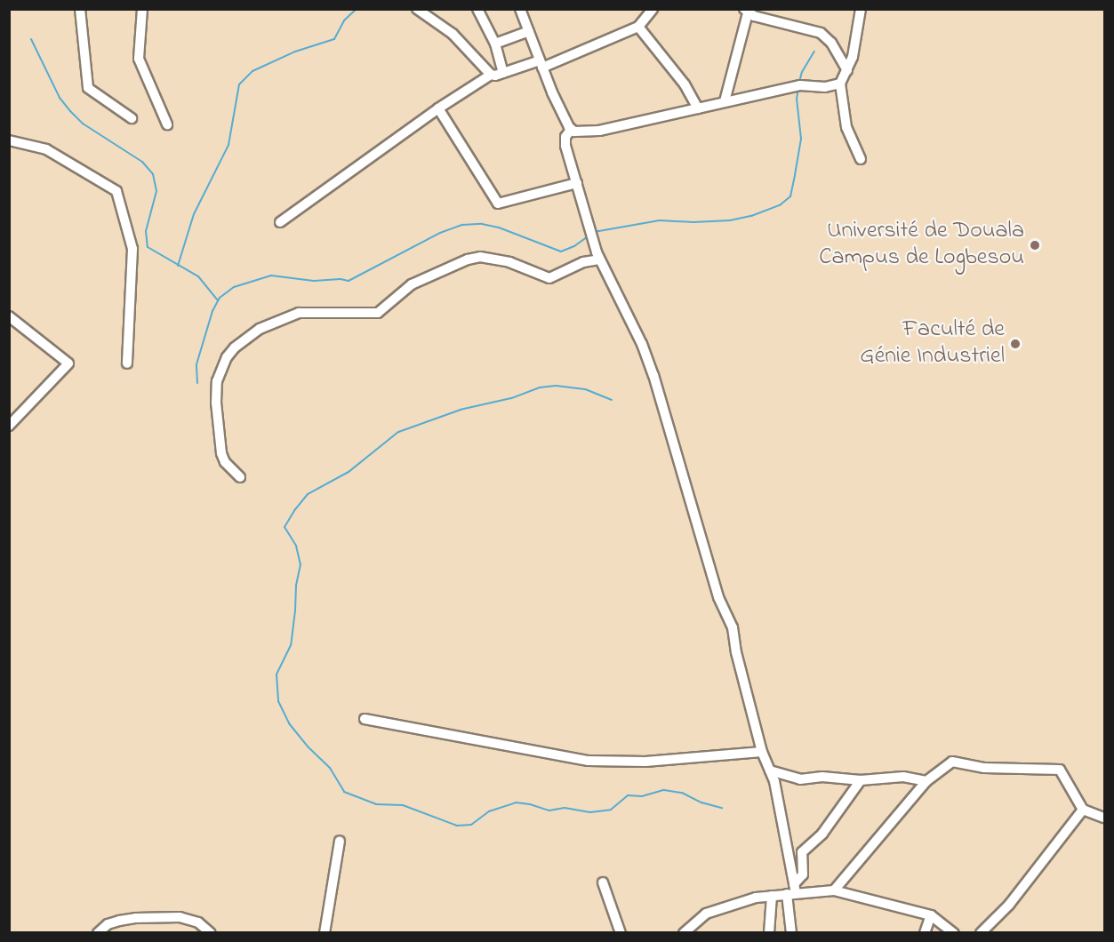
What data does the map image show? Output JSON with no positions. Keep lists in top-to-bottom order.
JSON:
{
  "places": ["Université de Douala Campus de Logbesou", "Faculté de Génie Industriel"]
}
